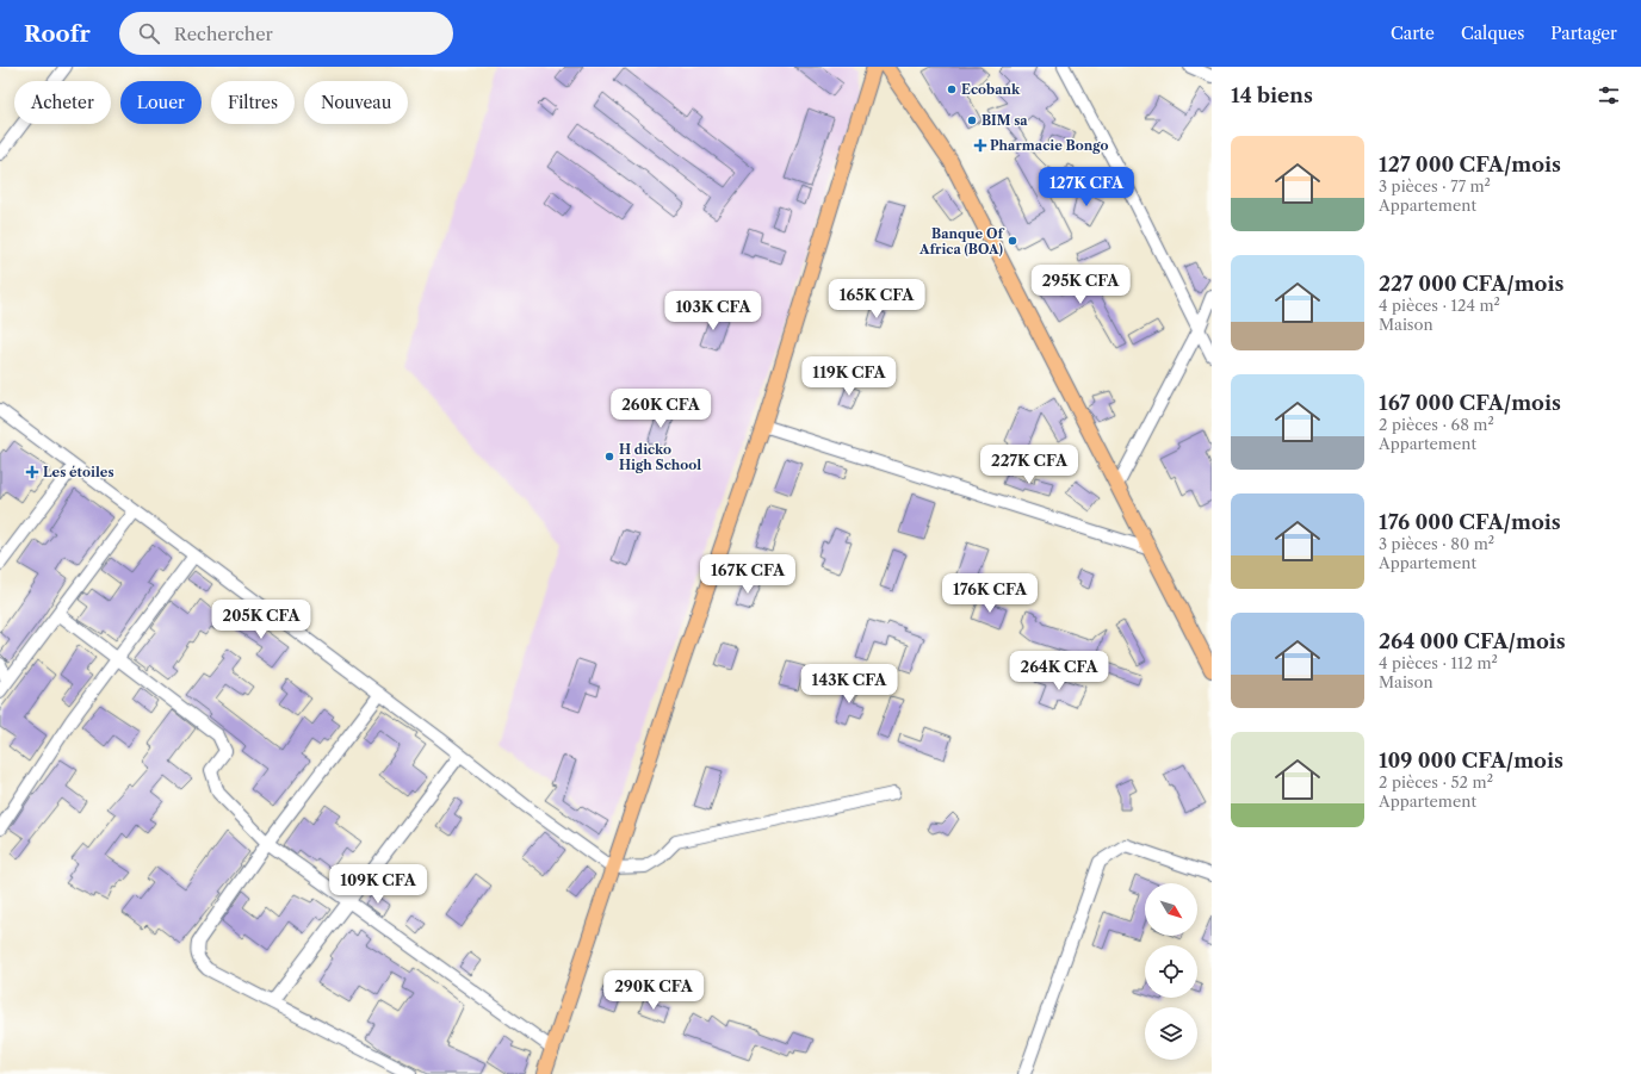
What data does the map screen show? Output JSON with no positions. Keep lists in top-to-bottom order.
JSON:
{
  "places": {
    "other": [
      "Ecobank",
      "BIM sa",
      "Banque Of Africa (BOA)",
      "H dicko High School"
    ],
    "health": ["Pharmacie Bongo", "Les étoiles"]
  },
  "north": "bottom right",
  "page": {
    "header": "Roofr",
    "search": "Rechercher",
    "nav": ["Carte", "Calques", "Partager"],
    "heading": "14 biens",
    "chip": [
      "Acheter",
      "Louer",
      "Filtres",
      "Nouveau"
    ],
    "list": [
      {
        "name": "127 000 CFA/mois",
        "note": "3 pièces · 77 m² · Appartement"
      },
      {
        "name": "227 000 CFA/mois",
        "note": "4 pièces · 124 m² · Maison"
      },
      {
        "name": "167 000 CFA/mois",
        "note": "2 pièces · 68 m² · Appartement"
      },
      {
        "name": "176 000 CFA/mois",
        "note": "3 pièces · 80 m² · Appartement"
      },
      {
        "name": "264 000 CFA/mois",
        "note": "4 pièces · 112 m² · Maison"
      },
      {
        "name": "109 000 CFA/mois",
        "note": "2 pièces · 52 m² · Appartement"
      }
    ],
    "price": [
      "127K CFA",
      "295K CFA",
      "165K CFA",
      "103K CFA",
      "119K CFA",
      "260K CFA",
      "227K CFA",
      "167K CFA",
      "176K CFA",
      "205K CFA",
      "264K CFA",
      "143K CFA",
      "109K CFA",
      "290K CFA"
    ]
  }
}
